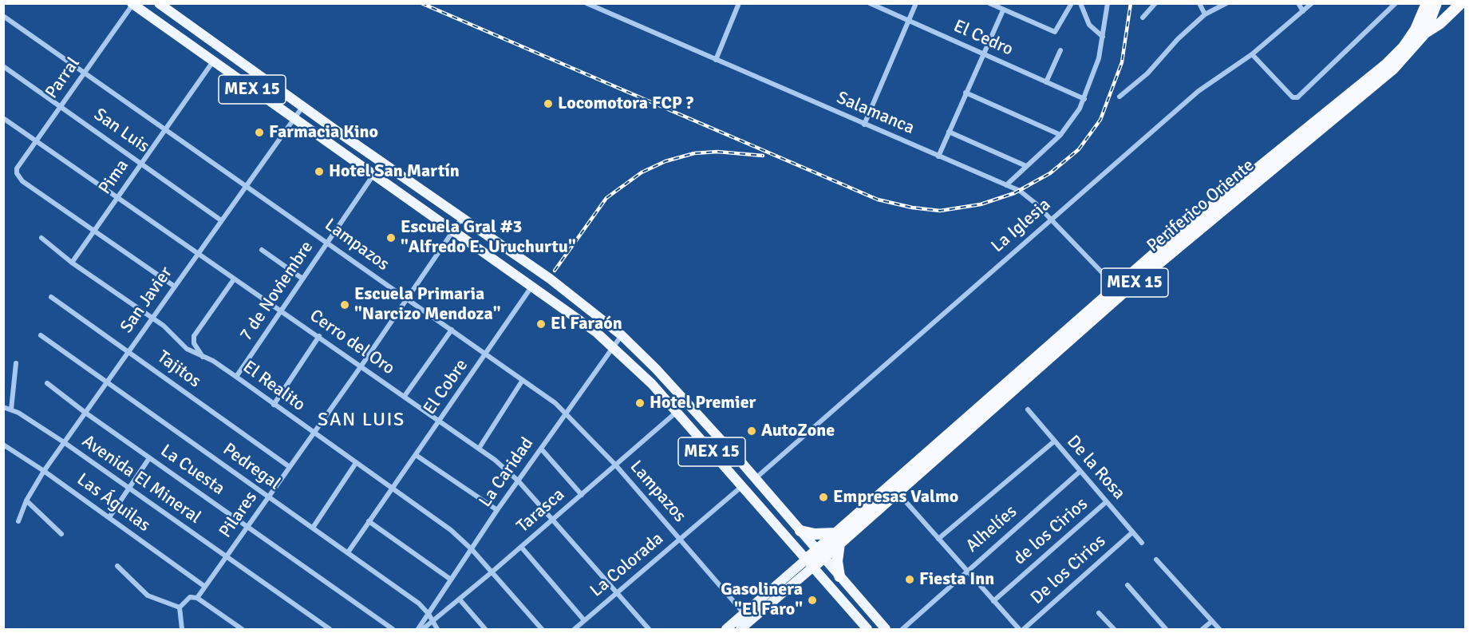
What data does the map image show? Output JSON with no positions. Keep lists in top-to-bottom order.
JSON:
{
  "streets": {
    "highway": ["MEX 15", "Periferico Oriente"],
    "street": [
      "El Cedro",
      "Parral",
      "Salamanca",
      "San Luis",
      "Pima",
      "La Iglesia",
      "Lampazos",
      "7 de Noviembre",
      "San Javier",
      "Cerro del Oro",
      "Tajitos",
      "El Realito",
      "El Cobre",
      "Pedregal",
      "De la Rosa",
      "La Cuesta",
      "La Caridad",
      "Avenida El Mineral",
      "Las Águilas",
      "Tarasca",
      "Pilares",
      "Alhelíes",
      "de los Cirios",
      "La Colorada",
      "De los Cirios"
    ]
  },
  "crossings": [
    ["Parral", "MEX 15"],
    ["Parral", "San Luis"],
    ["Parral", "Pima"],
    ["Parral", "Lampazos"],
    ["Parral", "Cerro del Oro"],
    ["MEX 15", "Pima"],
    ["MEX 15", "Periferico Oriente"],
    ["MEX 15", "La Iglesia"],
    ["MEX 15", "7 de Noviembre"],
    ["MEX 15", "San Javier"],
    ["MEX 15", "El Cobre"],
    ["MEX 15", "La Caridad"],
    ["MEX 15", "Tarasca"],
    ["MEX 15", "Pilares"],
    ["MEX 15", "La Colorada"],
    ["Salamanca", "Periferico Oriente"],
    ["Salamanca", "La Iglesia"],
    ["San Luis", "Pima"],
    ["San Luis", "San Javier"],
    ["Pima", "Lampazos"],
    ["Pima", "Cerro del Oro"],
    ["Pima", "El Realito"],
    ["Lampazos", "7 de Noviembre"],
    ["Lampazos", "San Javier"],
    ["Lampazos", "El Cobre"],
    ["Lampazos", "La Caridad"],
    ["Lampazos", "Tarasca"],
    ["Lampazos", "Pilares"],
    ["Lampazos", "La Colorada"],
    ["7 de Noviembre", "Cerro del Oro"],
    ["7 de Noviembre", "El Realito"],
    ["San Javier", "Cerro del Oro"],
    ["San Javier", "Tajitos"],
    ["San Javier", "El Realito"],
    ["San Javier", "Pedregal"],
    ["San Javier", "La Cuesta"],
    ["San Javier", "Avenida El Mineral"],
    ["San Javier", "Las Águilas"],
    ["Cerro del Oro", "El Cobre"],
    ["Cerro del Oro", "La Caridad"],
    ["Cerro del Oro", "Tarasca"],
    ["Cerro del Oro", "Pilares"],
    ["Cerro del Oro", "La Colorada"],
    ["Tajitos", "Pilares"],
    ["El Realito", "El Cobre"],
    ["El Realito", "La Caridad"],
    ["El Realito", "Tarasca"],
    ["El Realito", "Pilares"],
    ["El Cobre", "Pedregal"],
    ["Pedregal", "La Caridad"],
    ["Pedregal", "Tarasca"],
    ["Pedregal", "Pilares"],
    ["De la Rosa", "Alhelíes"],
    ["De la Rosa", "de los Cirios"],
    ["De la Rosa", "De los Cirios"],
    ["La Cuesta", "Pilares"],
    ["Avenida El Mineral", "Pilares"],
    ["Las Águilas", "Pilares"]
  ],
  "districts": ["SAN LUIS"],
  "places": [
    "Locomotora FCP ?",
    "Farmacia Kino",
    "Hotel San Martín",
    "Escuela Gral #3 \"Alfredo E. Uruchurtu\"",
    "Escuela Primaria \"Narcizo Mendoza\"",
    "El Faraón",
    "Hotel Premier",
    "AutoZone",
    "Empresas Valmo",
    "Fiesta Inn",
    "Gasolinera \"El Faro\""
  ]
}
